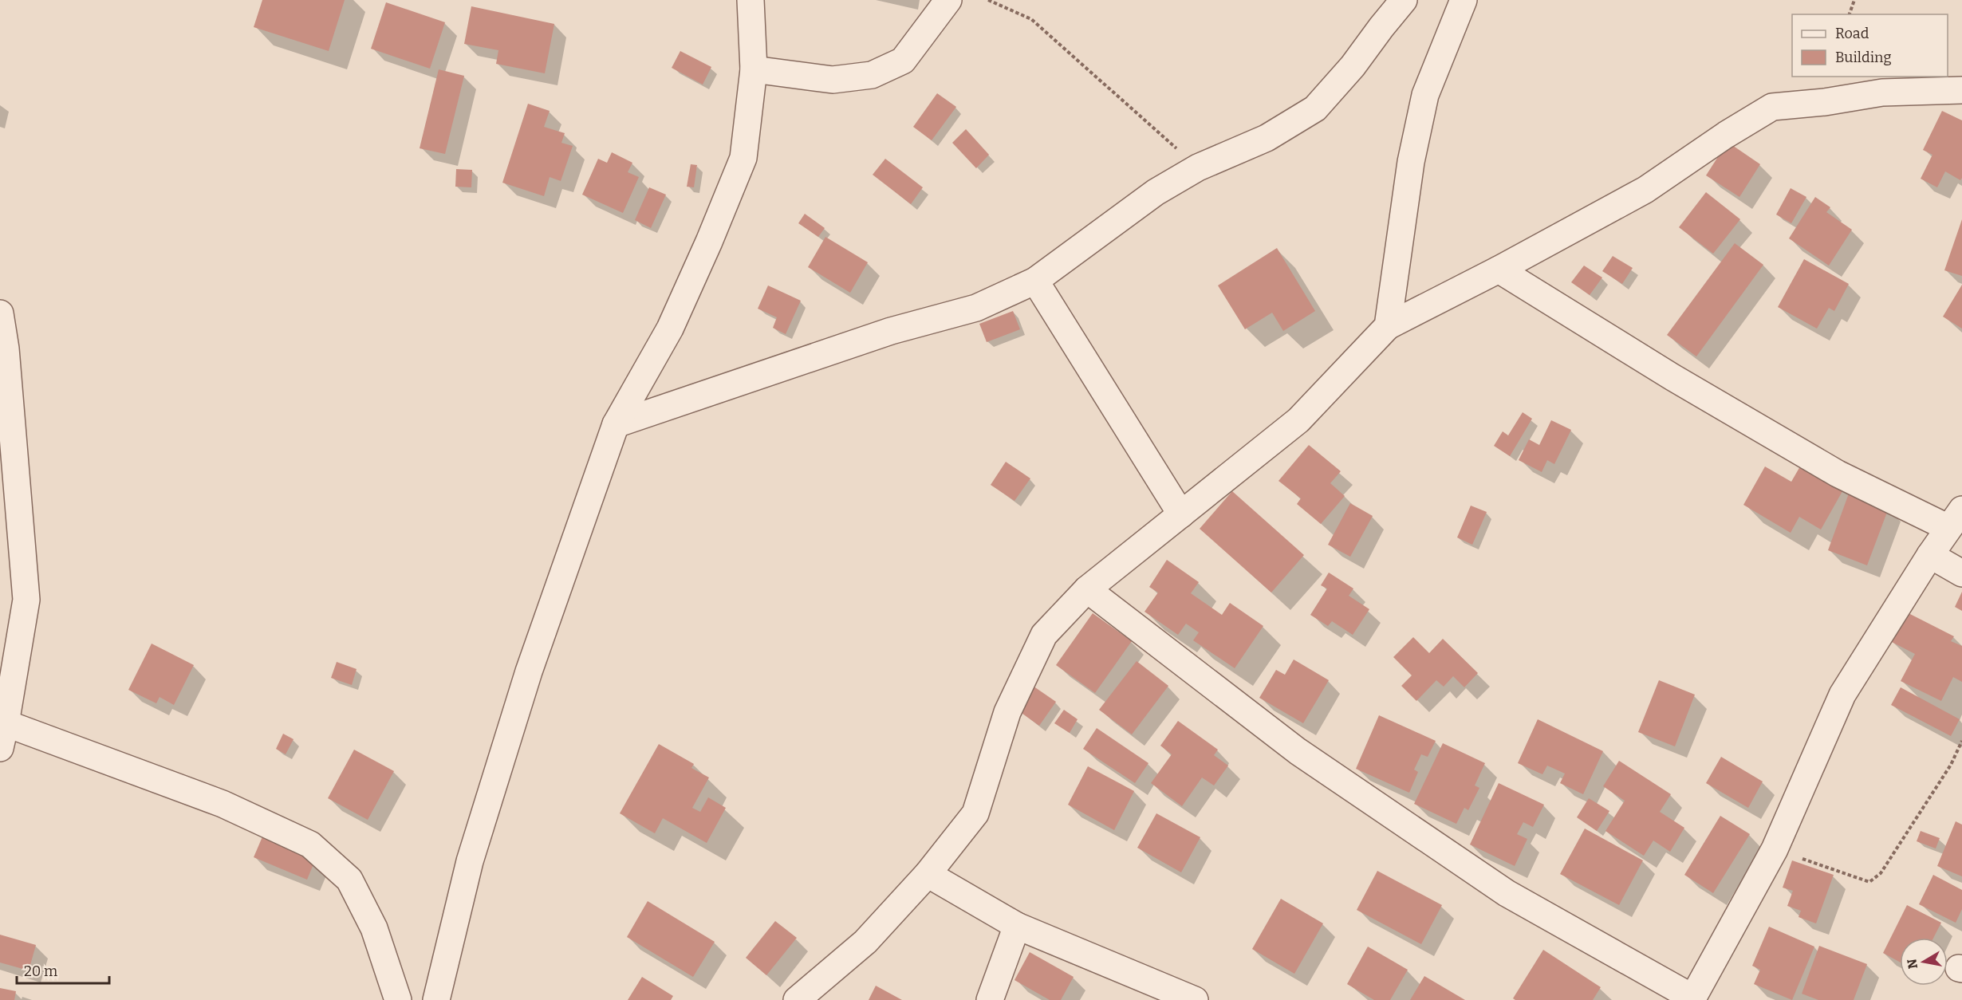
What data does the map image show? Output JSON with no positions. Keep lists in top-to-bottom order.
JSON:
{
  "legend": ["Road", "Building"],
  "scale_bar": "20 m",
  "north": "left"
}
